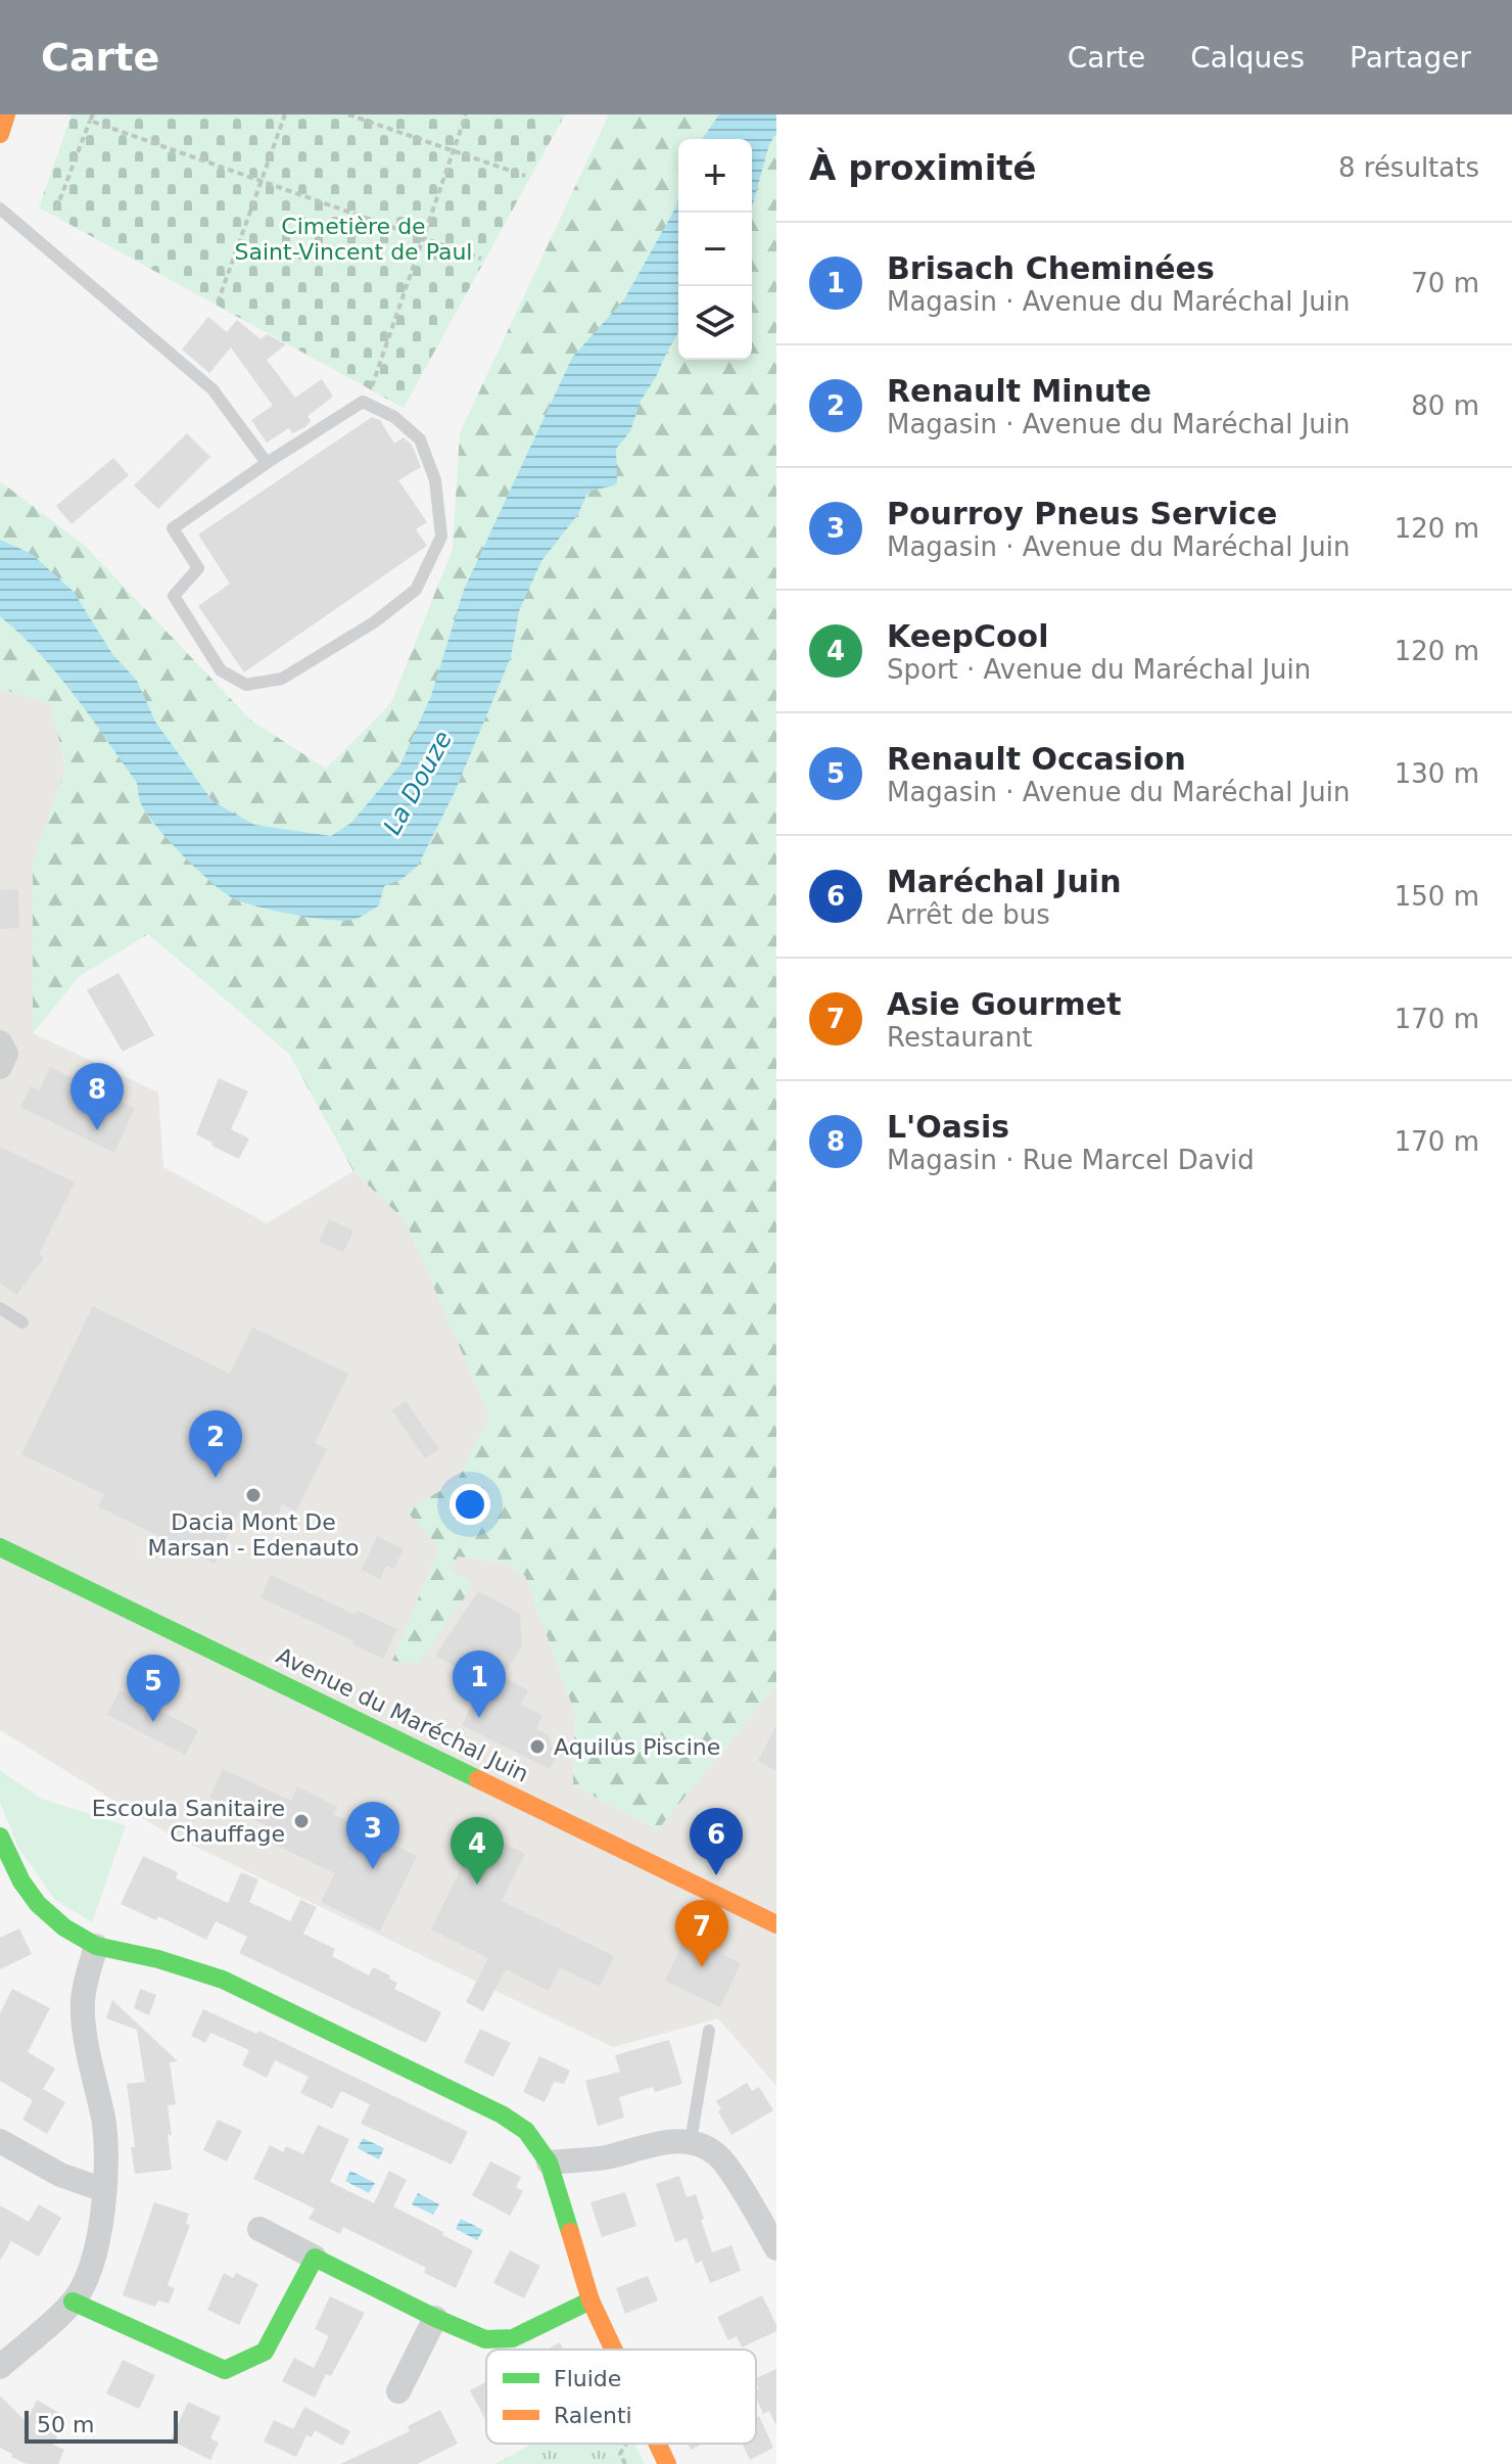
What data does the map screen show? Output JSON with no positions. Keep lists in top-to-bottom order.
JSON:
{
  "streets": {
    "street": ["Avenue du Maréchal Juin"]
  },
  "water": ["La Douze"],
  "parks": ["Cimetière de Saint-Vincent de Paul"],
  "places": ["Dacia Mont De Marsan - Edenauto", "Aquilus Piscine", "Escoula Sanitaire Chauffage"],
  "legend": ["Fluide", "Ralenti"],
  "scale_bar": "50 m",
  "page": {
    "header": "Carte",
    "nav": ["Carte", "Calques", "Partager"],
    "heading": ["À proximité", "8 résultats"],
    "map_buttons": ["+", "−"],
    "list": [
      {
        "mark": "1",
        "name": "Brisach Cheminées",
        "note": "Magasin · Avenue du Maréchal Juin",
        "value": "70 m"
      },
      {
        "mark": "2",
        "name": "Renault Minute",
        "note": "Magasin · Avenue du Maréchal Juin",
        "value": "80 m"
      },
      {
        "mark": "3",
        "name": "Pourroy Pneus Service",
        "note": "Magasin · Avenue du Maréchal Juin",
        "value": "120 m"
      },
      {
        "mark": "4",
        "name": "KeepCool",
        "note": "Sport · Avenue du Maréchal Juin",
        "value": "120 m"
      },
      {
        "mark": "5",
        "name": "Renault Occasion",
        "note": "Magasin · Avenue du Maréchal Juin",
        "value": "130 m"
      },
      {
        "mark": "6",
        "name": "Maréchal Juin",
        "note": "Arrêt de bus",
        "value": "150 m"
      },
      {
        "mark": "7",
        "name": "Asie Gourmet",
        "note": "Restaurant",
        "value": "170 m"
      },
      {
        "mark": "8",
        "name": "L'Oasis",
        "note": "Magasin · Rue Marcel David",
        "value": "170 m"
      }
    ],
    "pins": [
      "8",
      "2",
      "1",
      "5",
      "3",
      "6",
      "4",
      "7"
    ],
    "scale": "50 m"
  }
}
